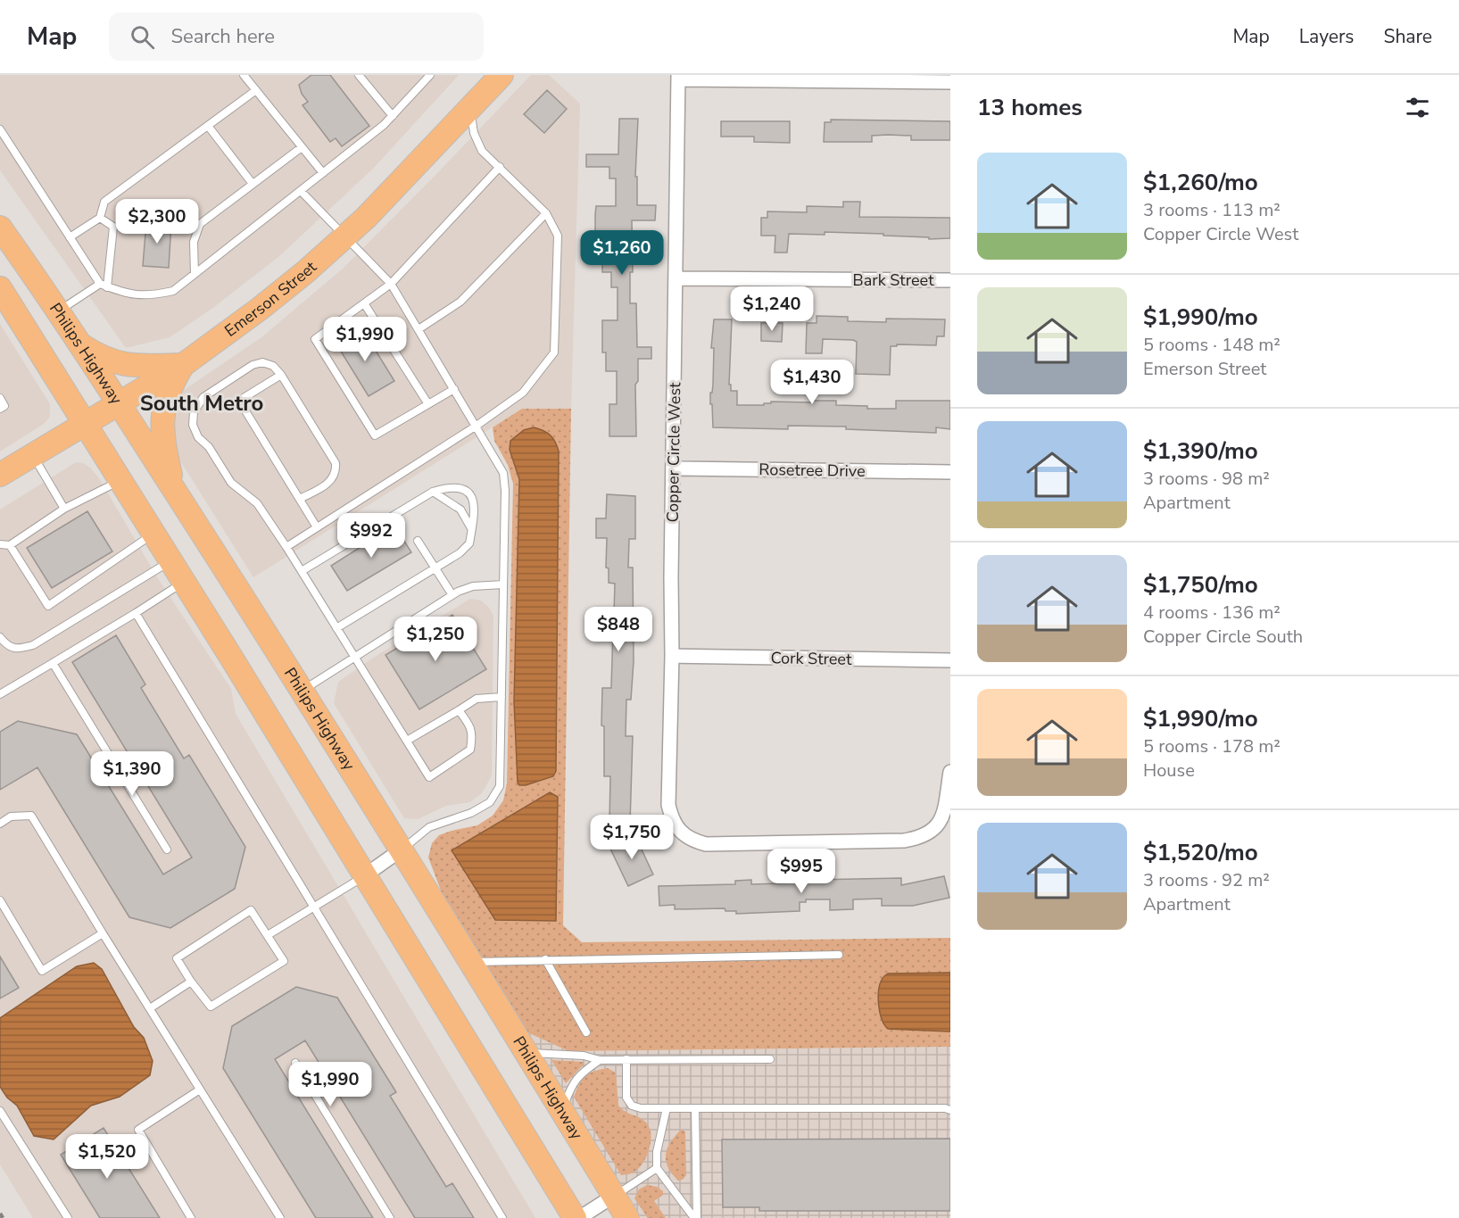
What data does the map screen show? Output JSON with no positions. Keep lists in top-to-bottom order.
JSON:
{
  "streets": {
    "main road": ["Emerson Street", "Philips Highway"],
    "street": [
      "Bark Street",
      "Copper Circle West",
      "Rosetree Drive",
      "Cork Street"
    ]
  },
  "crossings": [
    ["Bark Street", "Copper Circle West"],
    ["Emerson Street", "Philips Highway"],
    ["Copper Circle West", "Rosetree Drive"],
    ["Copper Circle West", "Cork Street"]
  ],
  "districts": ["South Metro"],
  "page": {
    "header": "Map",
    "search": "Search here",
    "nav": ["Map", "Layers", "Share"],
    "heading": "13 homes",
    "list": [
      {
        "name": "$1,260/mo",
        "note": "3 rooms · 113 m² · Copper Circle West"
      },
      {
        "name": "$1,990/mo",
        "note": "5 rooms · 148 m² · Emerson Street"
      },
      {
        "name": "$1,390/mo",
        "note": "3 rooms · 98 m² · Apartment"
      },
      {
        "name": "$1,750/mo",
        "note": "4 rooms · 136 m² · Copper Circle South"
      },
      {
        "name": "$1,990/mo",
        "note": "5 rooms · 178 m² · House"
      },
      {
        "name": "$1,520/mo",
        "note": "3 rooms · 92 m² · Apartment"
      }
    ],
    "price": [
      "$2,300",
      "$1,260",
      "$1,240",
      "$1,990",
      "$1,430",
      "$992",
      "$848",
      "$1,250",
      "$1,390",
      "$1,750",
      "$995",
      "$1,990",
      "$1,520"
    ]
  }
}
